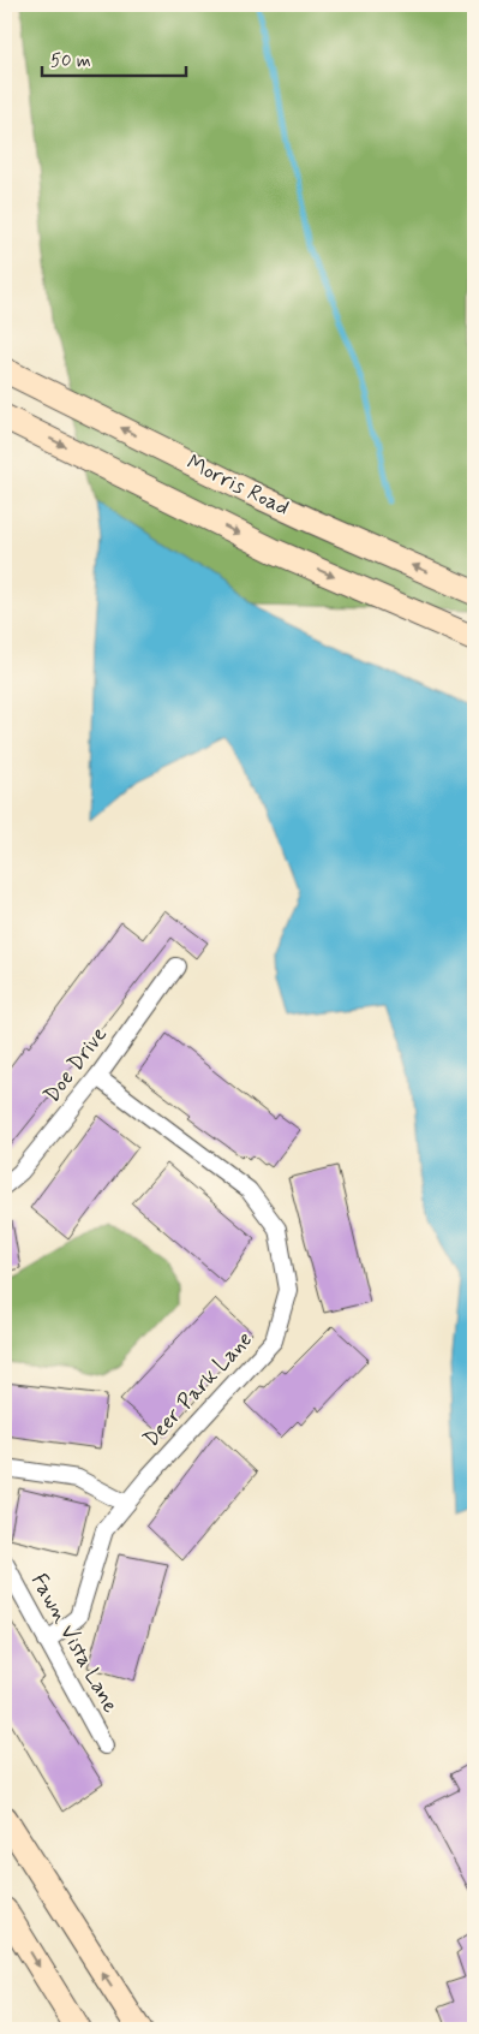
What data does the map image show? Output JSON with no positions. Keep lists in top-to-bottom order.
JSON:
{
  "streets": {
    "street": [
      "Morris Road",
      "Doe Drive",
      "Deer Park Lane",
      "Fawn Vista Lane"
    ]
  },
  "crossings": [
    ["Doe Drive", "Deer Park Lane"],
    ["Deer Park Lane", "Fawn Vista Lane"]
  ],
  "scale_bar": "50 m"
}
